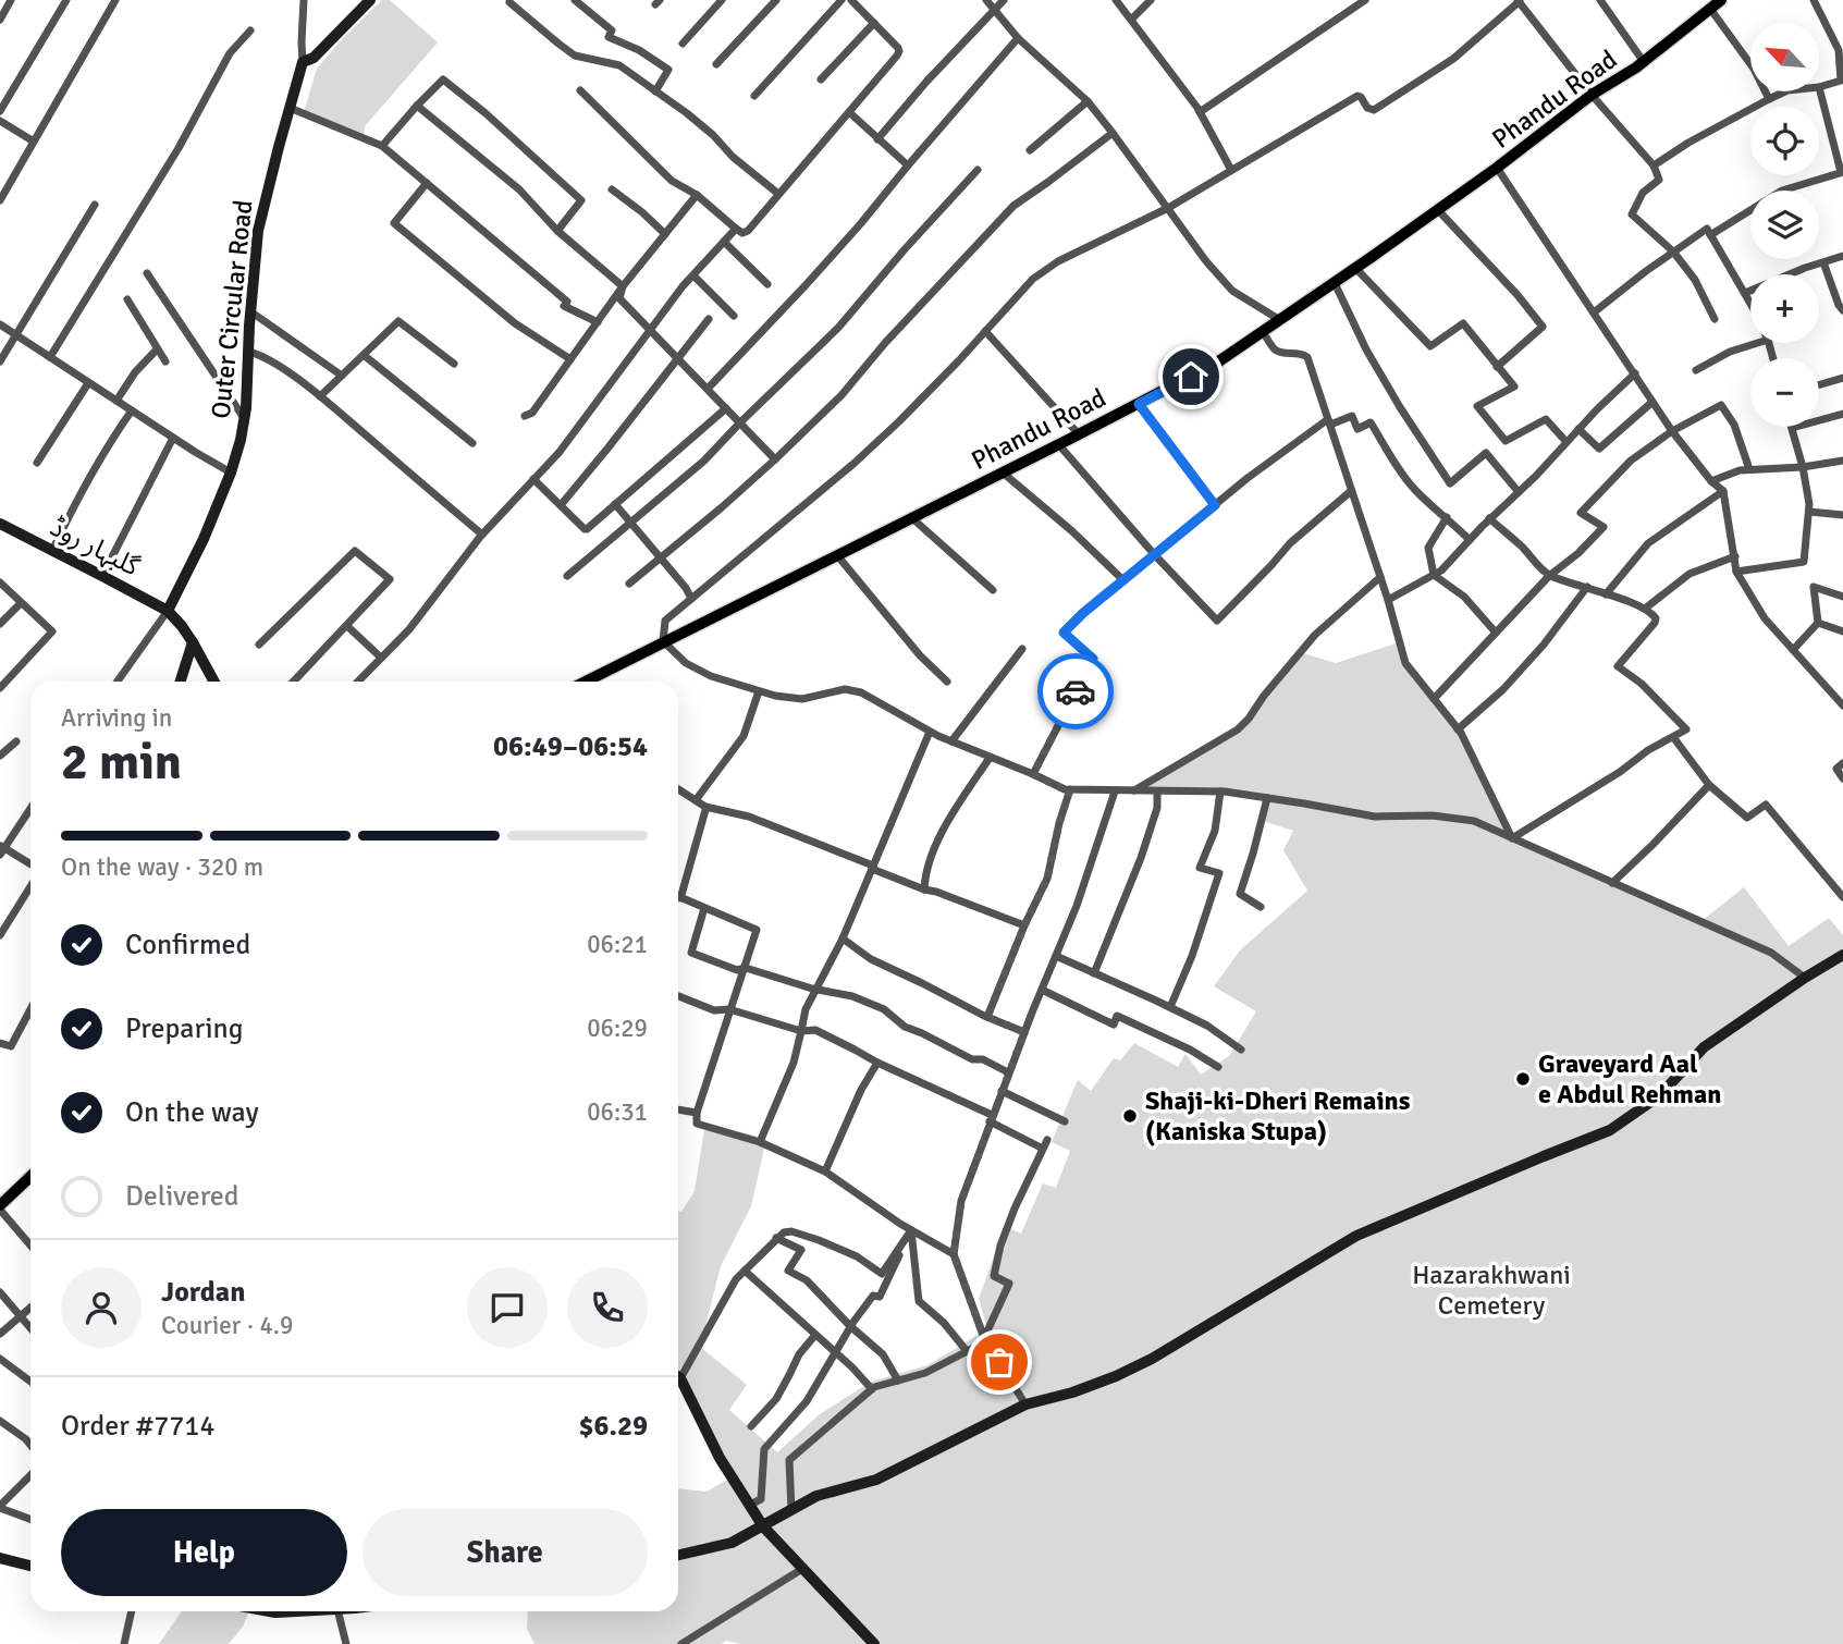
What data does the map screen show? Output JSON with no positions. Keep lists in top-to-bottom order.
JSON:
{
  "streets": {
    "main road": ["Phandu Road", "Outer Circular Road", "گلبہار روڈ"]
  },
  "crossings": [
    ["Outer Circular Road", "گلبہار روڈ"]
  ],
  "parks": ["Hazarakhwani Cemetery"],
  "places": ["Graveyard Aal e Abdul Rehman", "Shaji-ki-Dheri Remains (Kaniska Stupa)"],
  "north": "top left",
  "page": {
    "map_buttons": ["+", "−"],
    "heading": ["2 min", "Arriving in", "06:49–06:54"],
    "panel": [
      "Jordan",
      "Courier · 4.9",
      "Order #7714",
      "$6.29"
    ],
    "bar": "On the way · 320 m",
    "list": [
      ["Confirmed", "06:21"],
      ["Preparing", "06:29"],
      ["On the way", "06:31"],
      "Delivered"
    ],
    "buttons": ["Help", "Share"]
  }
}
